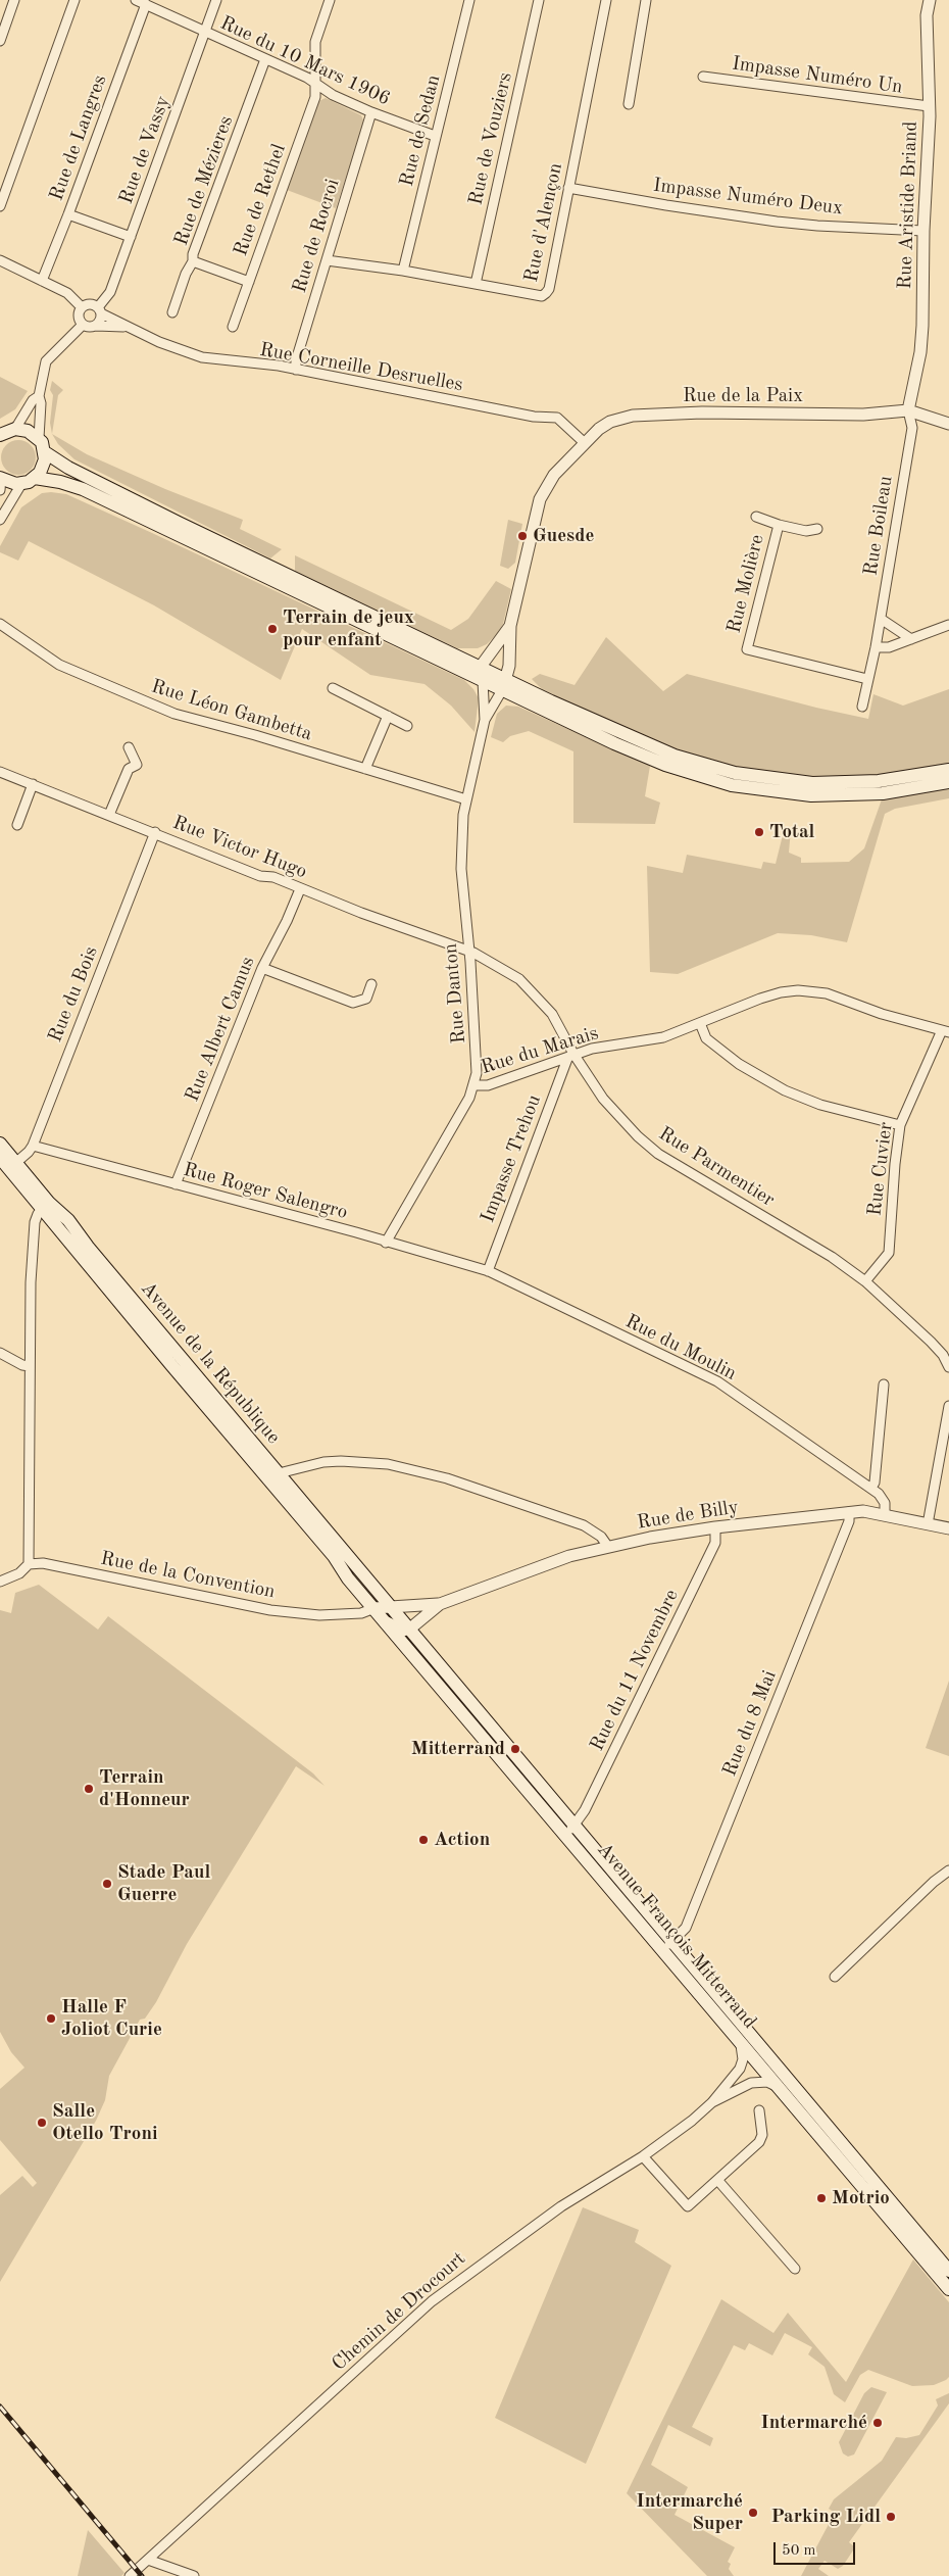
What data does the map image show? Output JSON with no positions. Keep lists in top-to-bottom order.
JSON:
{
  "streets": {
    "main road": ["Avenue de la République", "Avenue François Mitterrand"],
    "street": [
      "Rue du 10 Mars 1906",
      "Impasse Numéro Un",
      "Rue de Sedan",
      "Rue de Langres",
      "Rue de Vouziers",
      "Rue de Vassy",
      "Rue de Mézieres",
      "Impasse Numéro Deux",
      "Rue de Rethel",
      "Rue Aristide Briand",
      "Rue d'Alençon",
      "Rue de Rocroi",
      "Rue Corneille Desruelles",
      "Rue de la Paix",
      "Rue Boileau",
      "Rue Molière",
      "Rue Léon Gambetta",
      "Rue Victor Hugo",
      "Rue Danton",
      "Rue du Bois",
      "Rue Albert Camus",
      "Rue du Marais",
      "Impasse Trehou",
      "Rue Parmentier",
      "Rue Cuvier",
      "Rue Roger Salengro",
      "Rue du Moulin",
      "Rue de Billy",
      "Rue de la Convention",
      "Rue du 11 Novembre",
      "Rue du 8 Mai",
      "Chemin de Drocourt"
    ]
  },
  "crossings": [
    ["Rue du 10 Mars 1906", "Rue de Sedan"],
    ["Rue du 10 Mars 1906", "Rue de Langres"],
    ["Rue du 10 Mars 1906", "Rue de Vassy"],
    ["Rue du 10 Mars 1906", "Rue de Mézieres"],
    ["Rue du 10 Mars 1906", "Rue de Rethel"],
    ["Rue du 10 Mars 1906", "Rue de Rocroi"],
    ["Impasse Numéro Un", "Rue Aristide Briand"],
    ["Rue de Sedan", "Rue d'Alençon"],
    ["Rue de Vouziers", "Rue d'Alençon"],
    ["Rue de Vassy", "Rue Corneille Desruelles"],
    ["Impasse Numéro Deux", "Rue Aristide Briand"],
    ["Impasse Numéro Deux", "Rue d'Alençon"],
    ["Rue Aristide Briand", "Rue de la Paix"],
    ["Rue Aristide Briand", "Rue Boileau"],
    ["Rue d'Alençon", "Rue de Rocroi"],
    ["Rue de Rocroi", "Rue Corneille Desruelles"],
    ["Rue Corneille Desruelles", "Rue de la Paix"],
    ["Rue de la Paix", "Rue Boileau"],
    ["Rue Léon Gambetta", "Rue Danton"],
    ["Rue Victor Hugo", "Rue Danton"],
    ["Rue Victor Hugo", "Rue du Bois"],
    ["Rue Victor Hugo", "Rue Albert Camus"],
    ["Rue Victor Hugo", "Rue Parmentier"],
    ["Rue Danton", "Rue du Marais"],
    ["Rue Danton", "Rue Parmentier"],
    ["Rue Danton", "Rue Roger Salengro"],
    ["Rue du Bois", "Rue Roger Salengro"],
    ["Rue du Bois", "Avenue de la République"],
    ["Rue Albert Camus", "Rue Roger Salengro"],
    ["Rue du Marais", "Impasse Trehou"],
    ["Rue du Marais", "Rue Parmentier"],
    ["Rue du Marais", "Rue Cuvier"],
    ["Impasse Trehou", "Rue Parmentier"],
    ["Impasse Trehou", "Rue Roger Salengro"],
    ["Impasse Trehou", "Rue du Moulin"],
    ["Rue Parmentier", "Rue Cuvier"],
    ["Rue Roger Salengro", "Rue du Moulin"],
    ["Rue du Moulin", "Rue de Billy"],
    ["Avenue de la République", "Rue de Billy"],
    ["Avenue de la République", "Rue de la Convention"],
    ["Avenue de la République", "Avenue François Mitterrand"],
    ["Rue de Billy", "Rue de la Convention"],
    ["Rue de Billy", "Rue du 11 Novembre"],
    ["Rue de Billy", "Rue du 8 Mai"],
    ["Rue de Billy", "Avenue François Mitterrand"],
    ["Rue de la Convention", "Avenue François Mitterrand"],
    ["Rue du 11 Novembre", "Avenue François Mitterrand"],
    ["Rue du 8 Mai", "Avenue François Mitterrand"]
  ],
  "places": [
    "Guesde",
    "Terrain de jeux pour enfant",
    "Total",
    "Mitterrand",
    "Terrain d'Honneur",
    "Action",
    "Stade Paul Guerre",
    "Halle F Joliot Curie",
    "Salle Otello Troni",
    "Motrio",
    "Intermarché",
    "Intermarché Super",
    "Parking Lidl"
  ],
  "scale_bar": "50 m"
}
